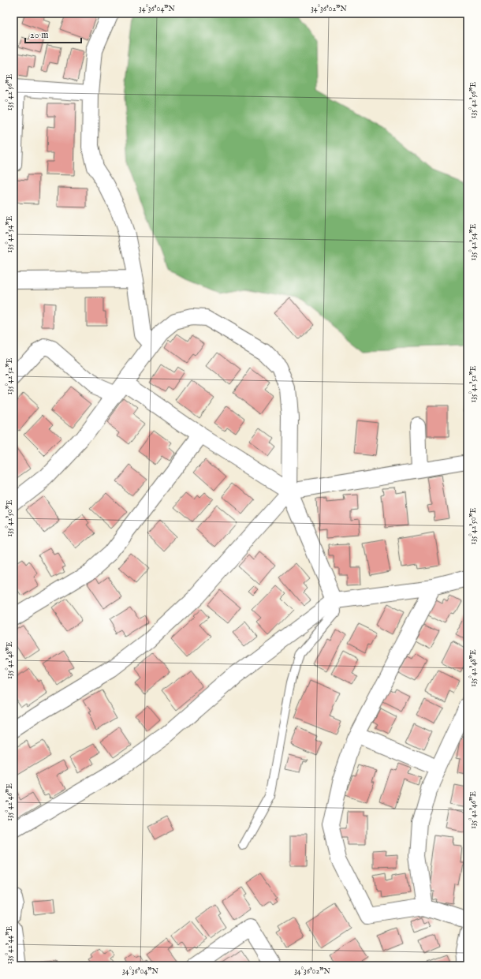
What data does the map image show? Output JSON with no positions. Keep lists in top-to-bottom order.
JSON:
{
  "scale_bar": "20 m",
  "coordinates": [
    "34°36'04\"N",
    "34°36'02\"N",
    "135°42'56\"E",
    "135°42'54\"E",
    "135°42'52\"E",
    "135°42'50\"E",
    "135°42'48\"E",
    "135°42'46\"E",
    "135°42'44\"E"
  ]
}
